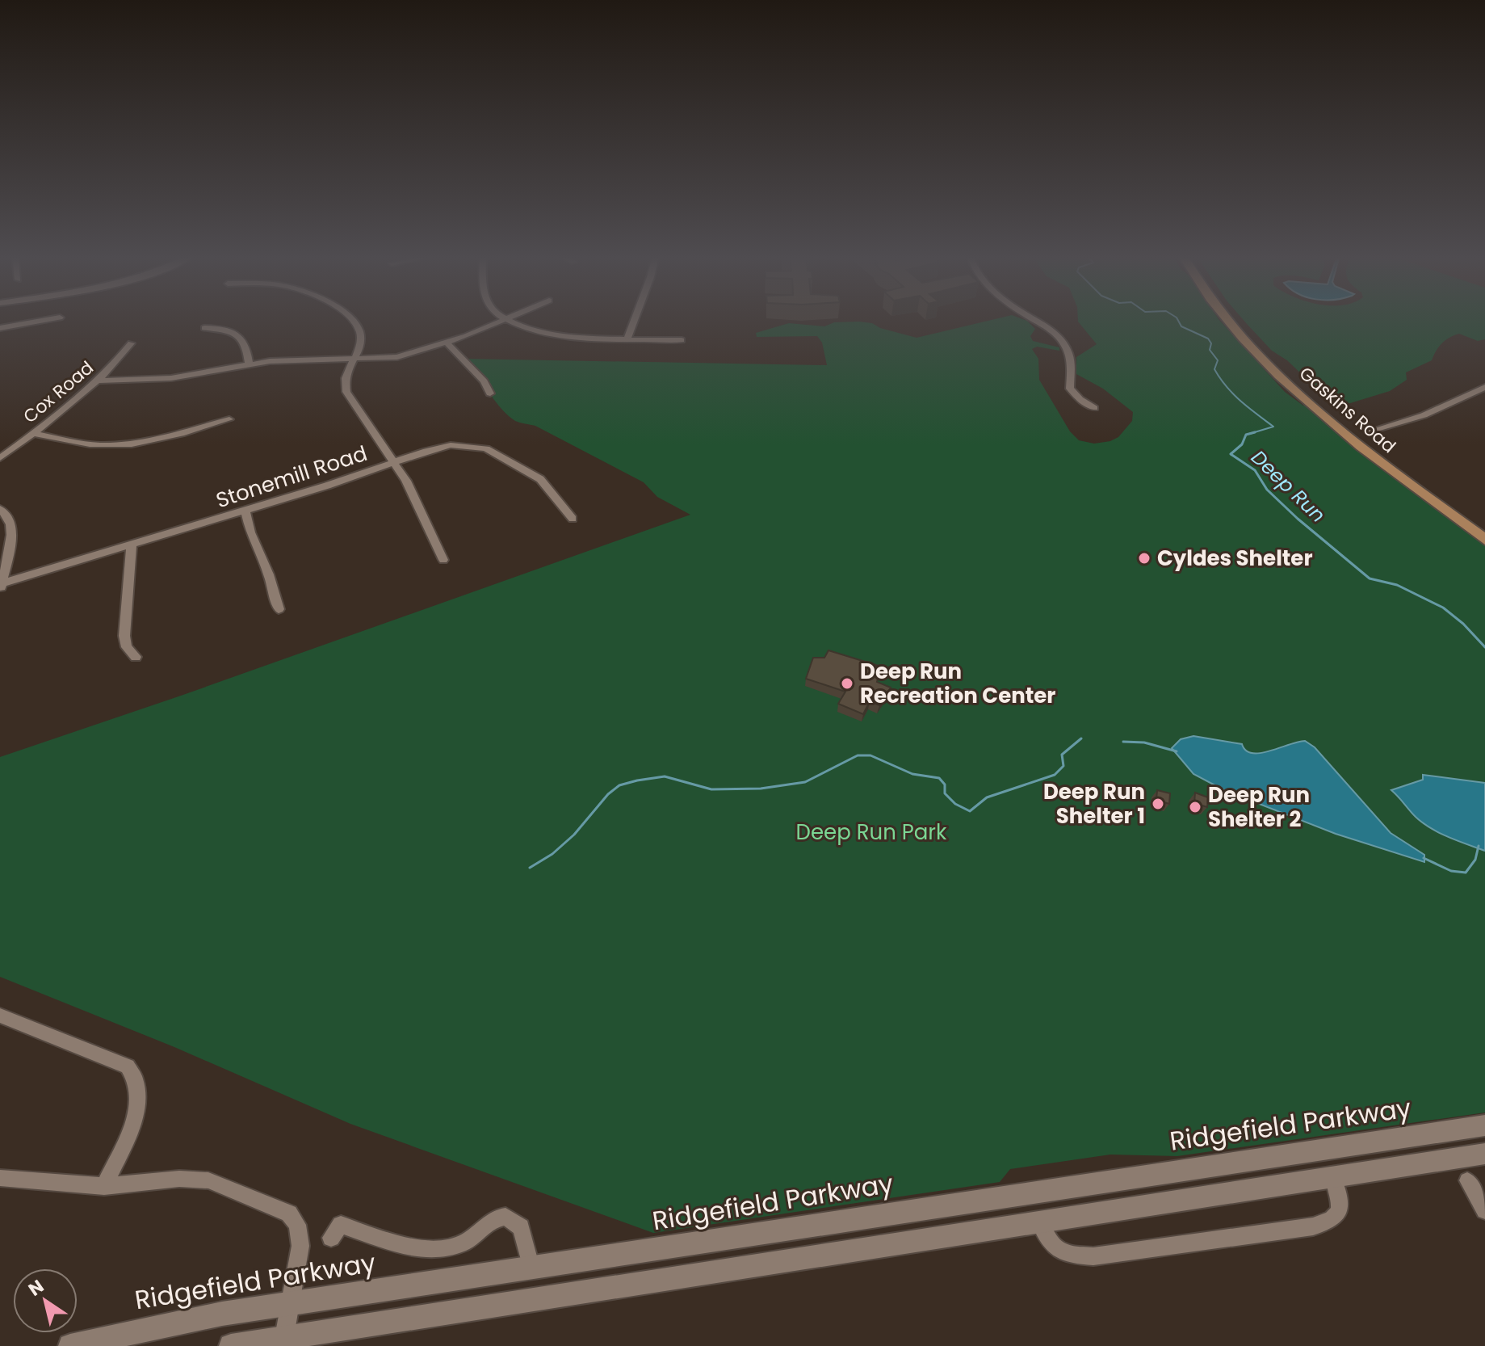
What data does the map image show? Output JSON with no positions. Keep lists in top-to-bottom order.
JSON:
{
  "streets": {
    "main road": ["Gaskins Road", "Ridgefield Parkway"],
    "street": ["Cox Road", "Stonemill Road"]
  },
  "water": ["Deep Run"],
  "parks": ["Deep Run Park"],
  "places": [
    "Cyldes Shelter",
    "Deep Run Recreation Center",
    "Deep Run Shelter 1",
    "Deep Run Shelter 2"
  ],
  "north": "top left"
}
